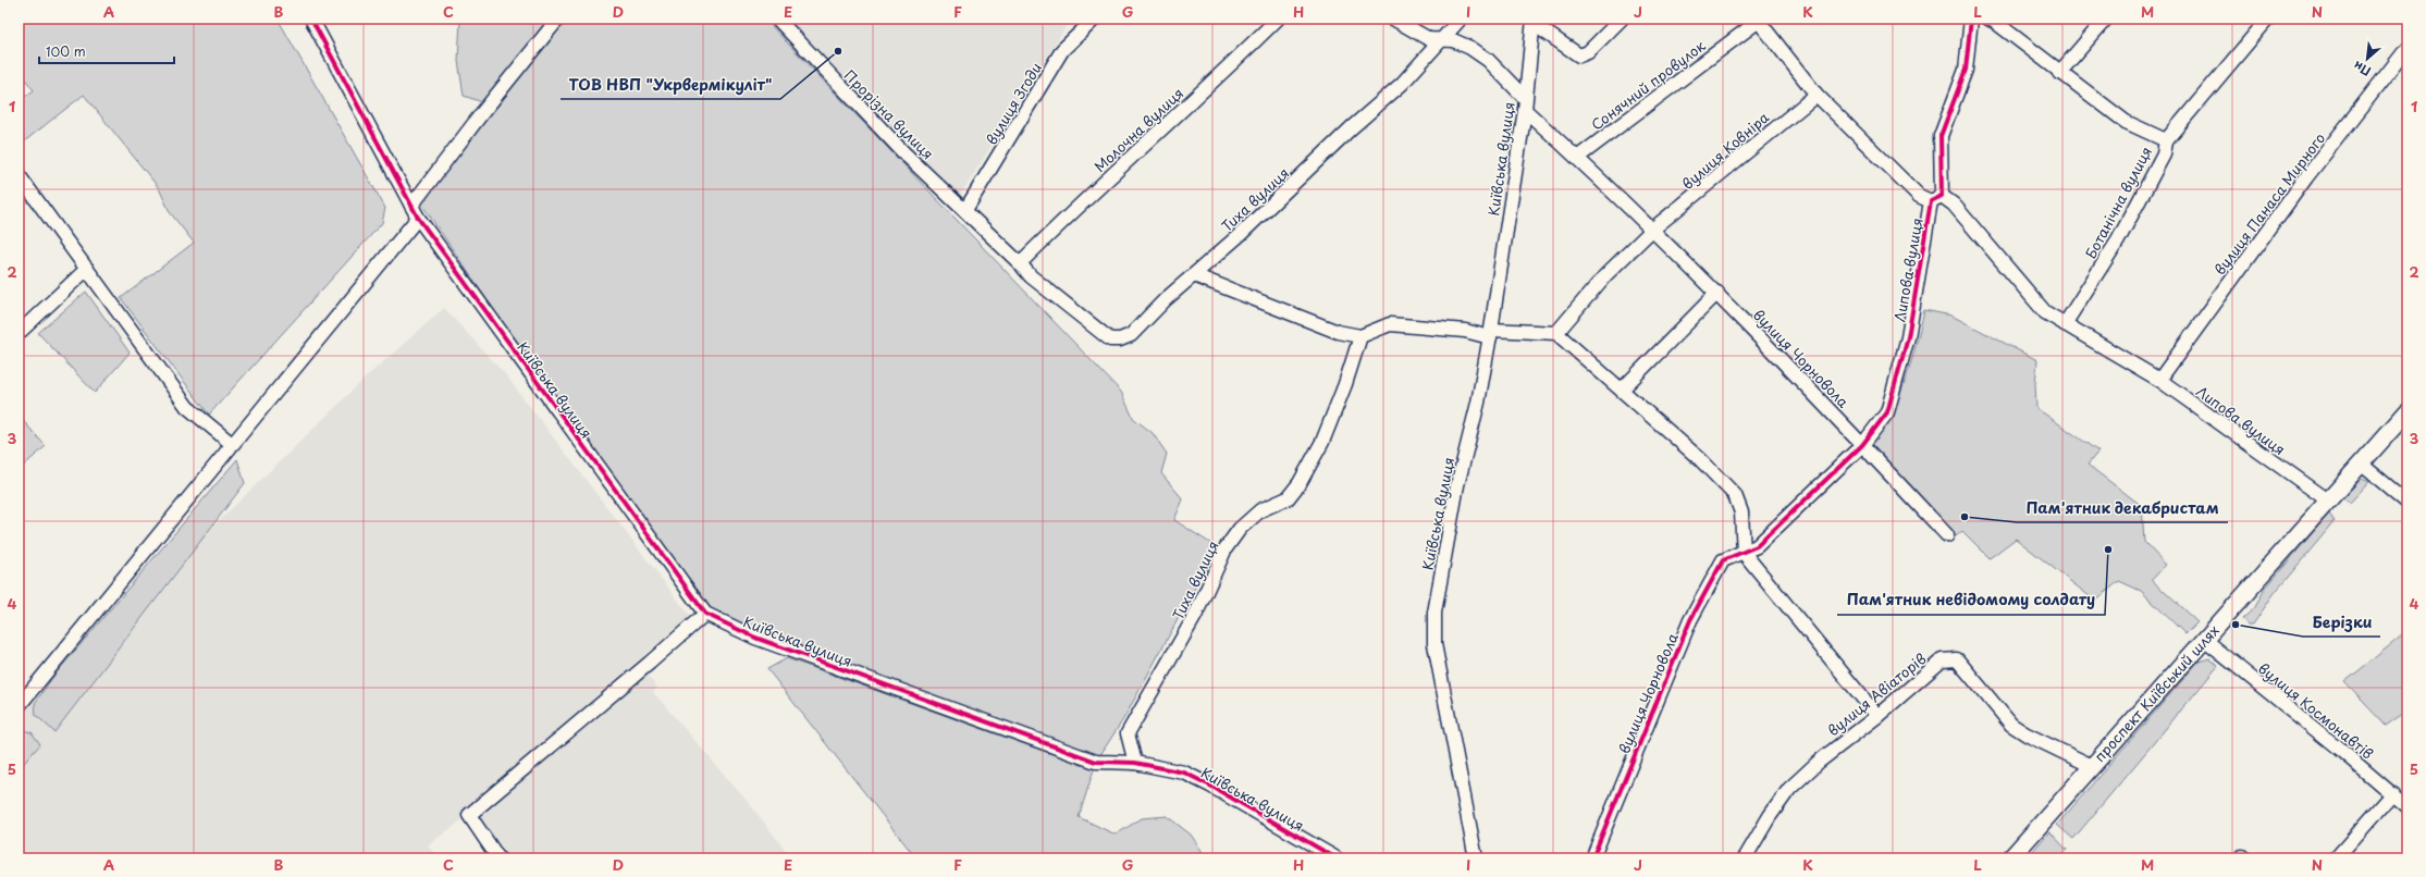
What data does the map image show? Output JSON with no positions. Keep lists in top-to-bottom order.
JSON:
{
  "streets": {
    "main road": ["проспект Київський шлях"],
    "street": [
      "Сонячний провулок",
      "вулиця Згоди",
      "Прорізна вулиця",
      "Молочна вулиця",
      "вулиця Ковніра",
      "Київська вулиця",
      "Тиха вулиця",
      "Ботанічна вулиця",
      "вулиця Панаса Мирного",
      "Липова вулиця",
      "вулиця Чорновола",
      "вулиця Авіаторів",
      "вулиця Космонавтів"
    ]
  },
  "crossings": [
    ["Сонячний провулок", "Липова вулиця"],
    ["Сонячний провулок", "вулиця Чорновола"],
    ["вулиця Згоди", "Прорізна вулиця"],
    ["Прорізна вулиця", "Молочна вулиця"],
    ["Прорізна вулиця", "Тиха вулиця"],
    ["Молочна вулиця", "Тиха вулиця"],
    ["вулиця Ковніра", "Липова вулиця"],
    ["вулиця Ковніра", "вулиця Чорновола"],
    ["Київська вулиця", "Тиха вулиця"],
    ["Київська вулиця", "вулиця Чорновола"],
    ["Тиха вулиця", "вулиця Чорновола"],
    ["Ботанічна вулиця", "Липова вулиця"],
    ["вулиця Панаса Мирного", "Липова вулиця"],
    ["Липова вулиця", "вулиця Чорновола"],
    ["Липова вулиця", "проспект Київський шлях"],
    ["проспект Київський шлях", "вулиця Авіаторів"],
    ["проспект Київський шлях", "вулиця Космонавтів"]
  ],
  "places": [
    "ТОВ НВП \"Укрвермікуліт\"",
    "Пам'ятник декабристам",
    "Пам'ятник невідомому солдату",
    "Берізки"
  ],
  "scale_bar": "100 m",
  "north": "bottom left",
  "grid": {
    "columns": [
      "A",
      "B",
      "C",
      "D",
      "E",
      "F",
      "G",
      "H",
      "I",
      "J",
      "K",
      "L",
      "M",
      "N"
    ],
    "rows": [
      "1",
      "2",
      "3",
      "4",
      "5"
    ]
  }
}
